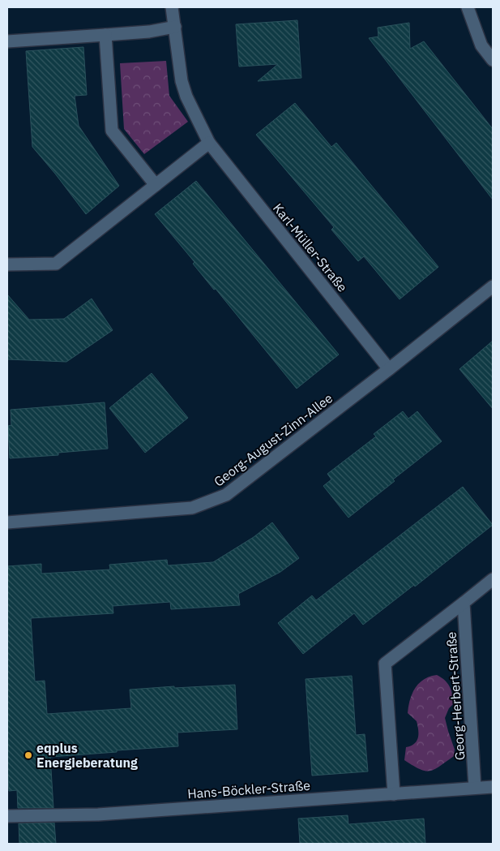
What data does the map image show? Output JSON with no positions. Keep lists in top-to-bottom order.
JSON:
{
  "streets": {
    "street": [
      "Karl-Müller-Straße",
      "Georg-August-Zinn-Allee",
      "Georg-Herbert-Straße",
      "Hans-Böckler-Straße"
    ]
  },
  "crossings": [
    ["Karl-Müller-Straße", "Georg-August-Zinn-Allee"],
    ["Georg-Herbert-Straße", "Hans-Böckler-Straße"]
  ],
  "places": ["eqplus Energieberatung"]
}
